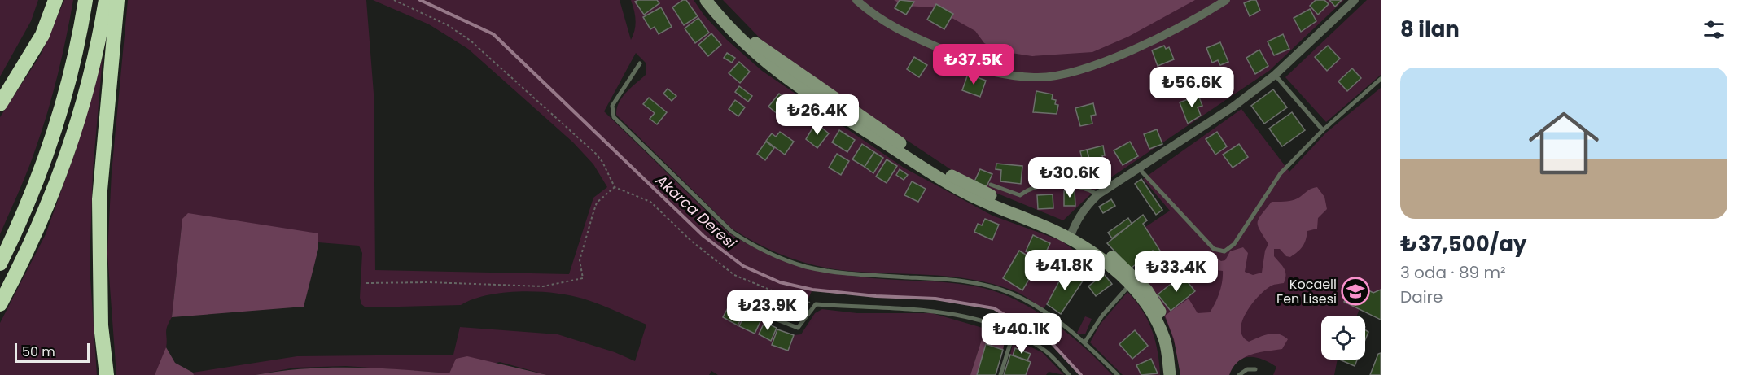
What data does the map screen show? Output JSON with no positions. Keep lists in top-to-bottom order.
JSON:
{
  "water": ["Akarca Deresi"],
  "places": {
    "school or university": ["Kocaeli Fen Lisesi"]
  },
  "scale_bar": "50 m",
  "page": {
    "heading": "8 ilan",
    "price": [
      "₺37.5K",
      "₺56.6K",
      "₺26.4K",
      "₺30.6K",
      "₺41.8K",
      "₺33.4K",
      "₺23.9K",
      "₺40.1K"
    ],
    "list": [
      {
        "name": "₺37,500/ay",
        "note": "3 oda · 89 m² · Daire"
      }
    ],
    "scale": "50 m"
  }
}
